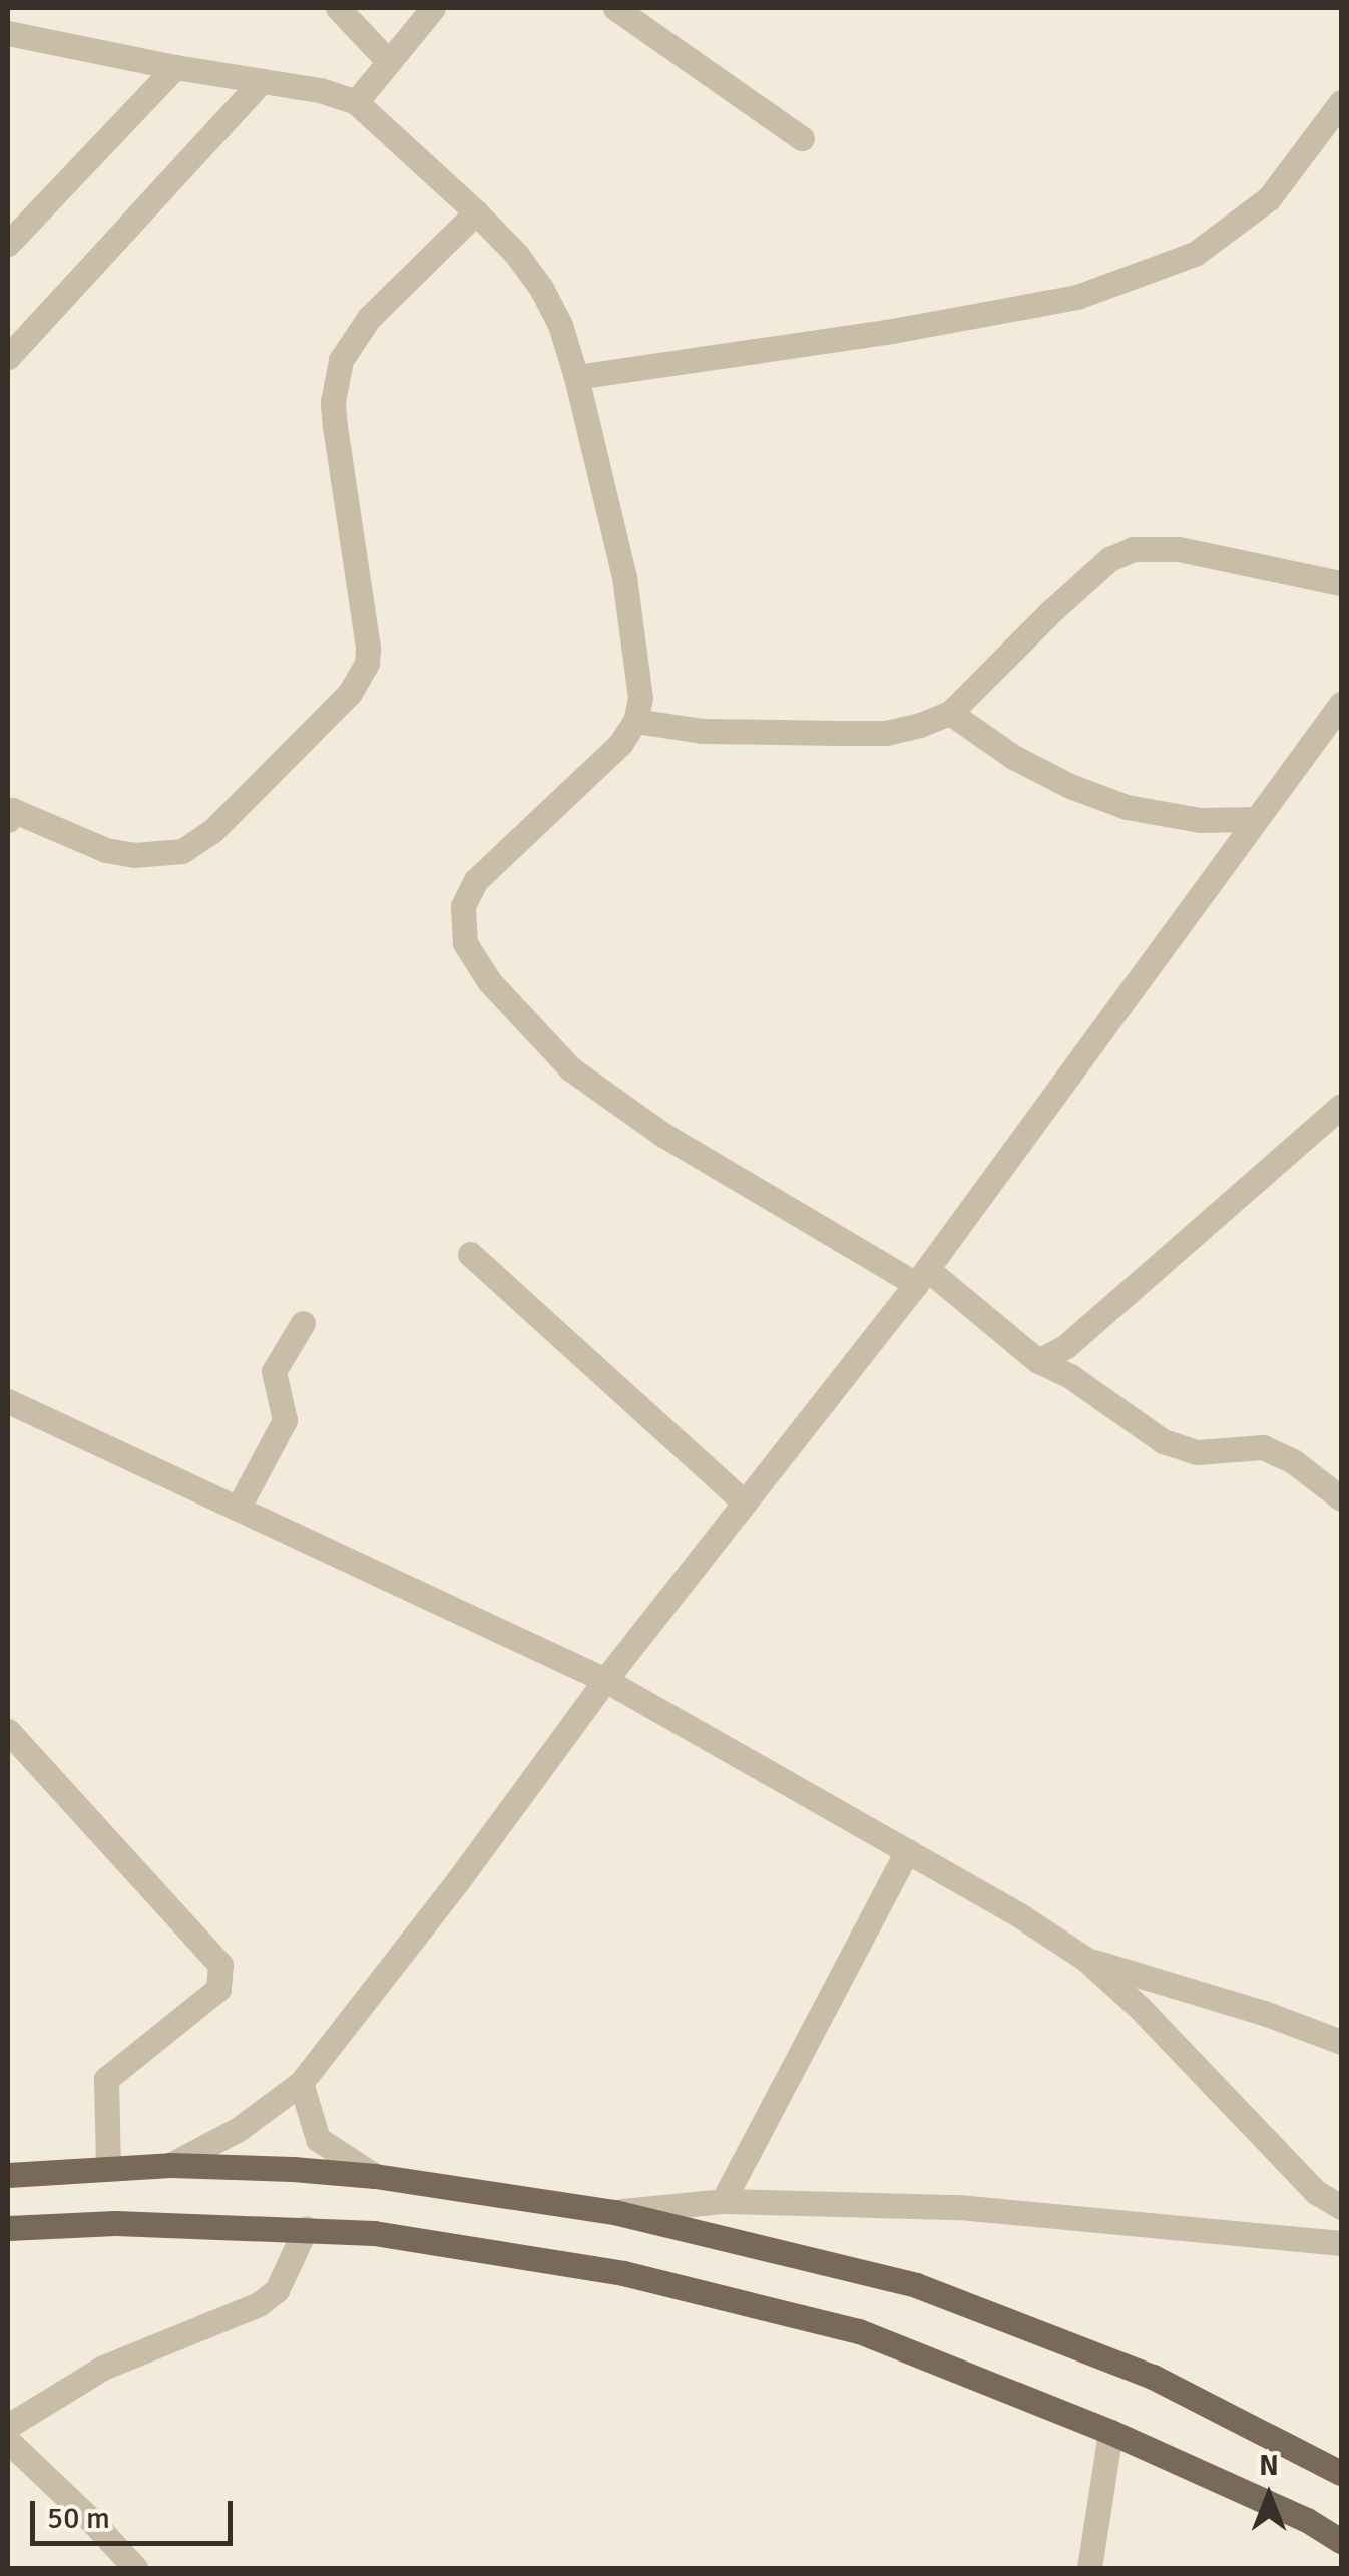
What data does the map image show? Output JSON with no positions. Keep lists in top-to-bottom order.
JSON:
{
  "scale_bar": "50 m",
  "north": "top"
}
